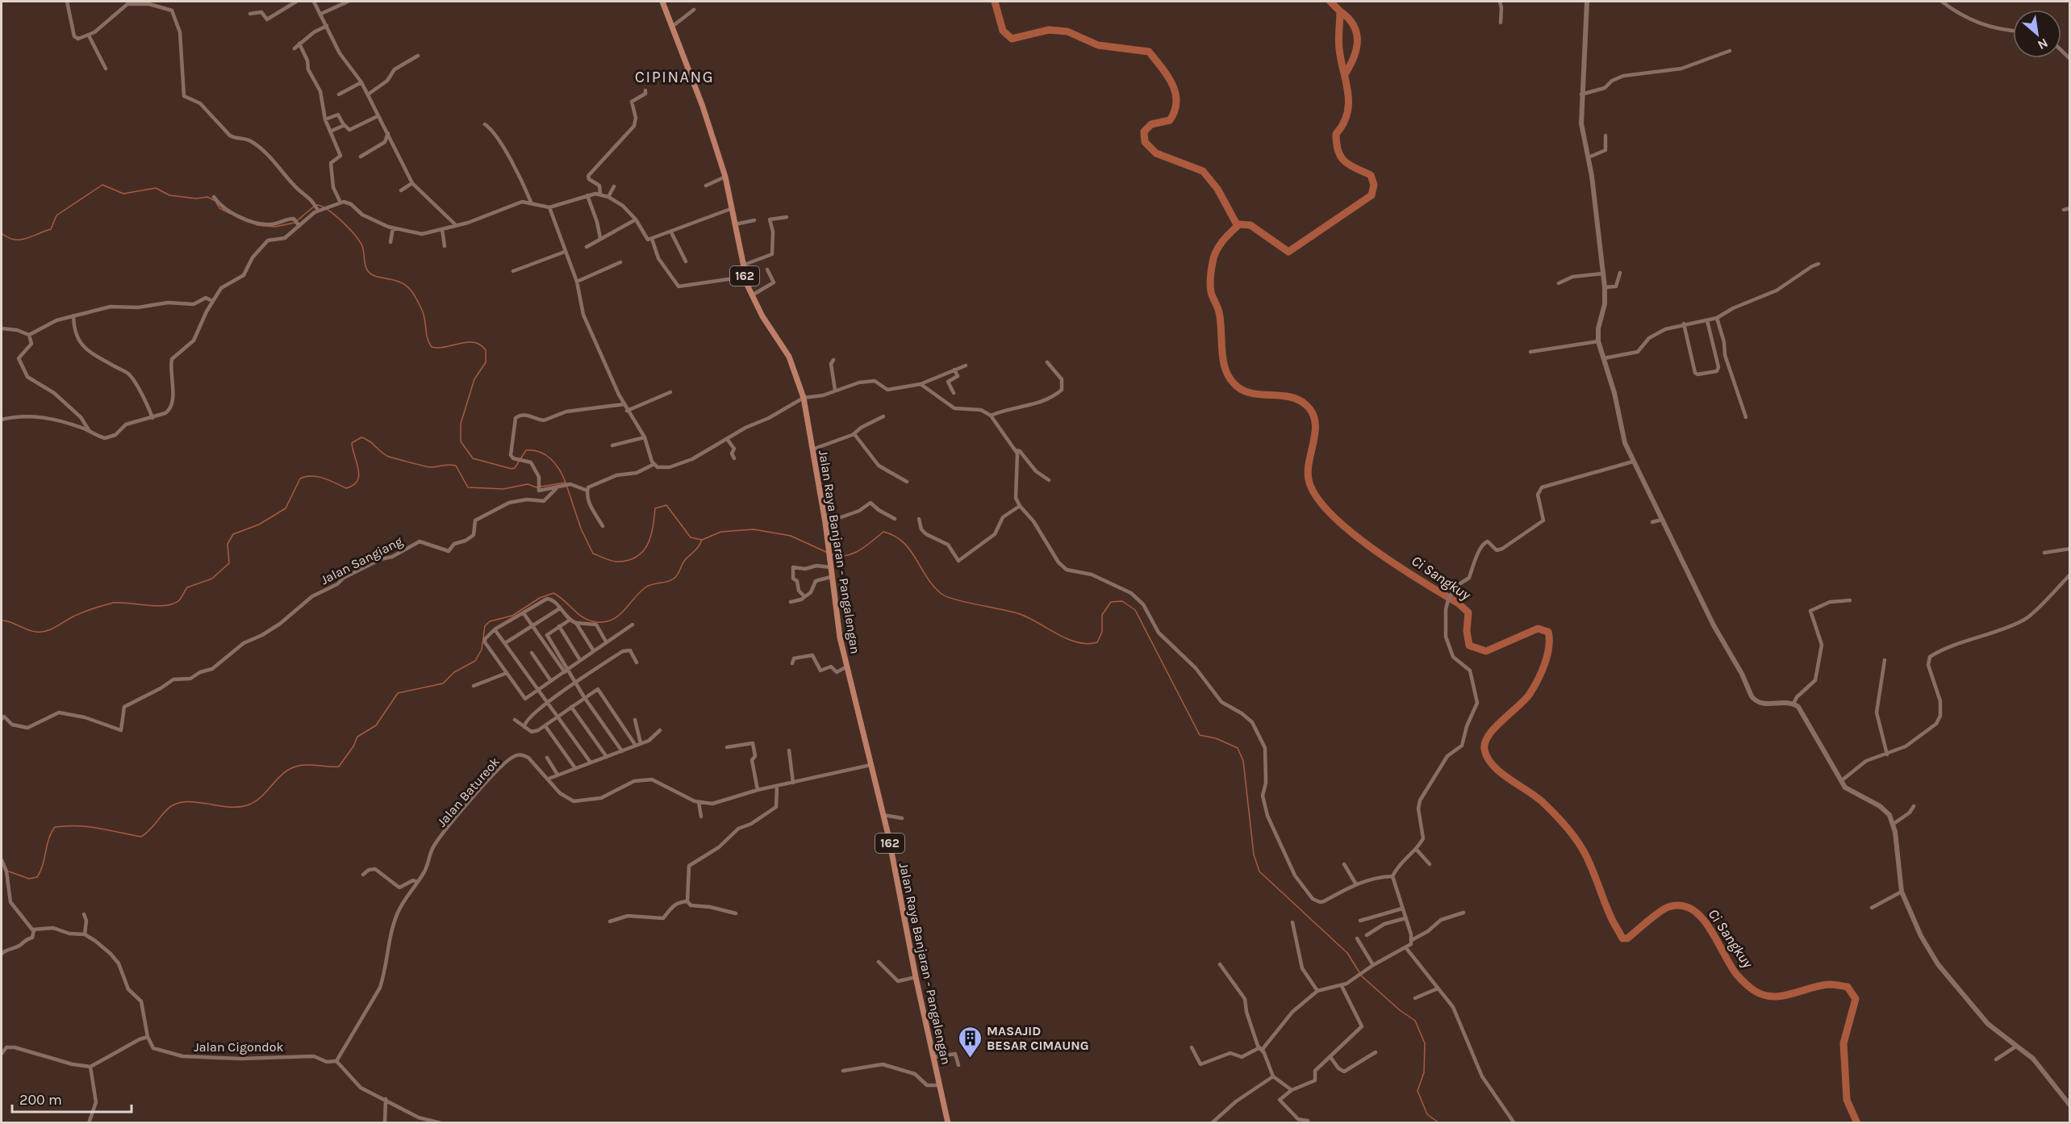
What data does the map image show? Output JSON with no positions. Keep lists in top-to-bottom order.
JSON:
{
  "streets": {
    "main road": ["162", "Jalan Raya Banjaran - Pangalengan"],
    "street": ["Jalan Sangiang", "Jalan Batureok", "Jalan Cigondok"]
  },
  "crossings": [
    ["Jalan Raya Banjaran - Pangalengan", "Jalan Batureok"],
    ["Jalan Batureok", "Jalan Cigondok"]
  ],
  "districts": ["CIPINANG"],
  "water": ["Ci Sangkuy"],
  "places": {
    "building": ["MASAJID BESAR CIMAUNG"]
  },
  "scale_bar": "200 m",
  "north": "bottom right"
}
